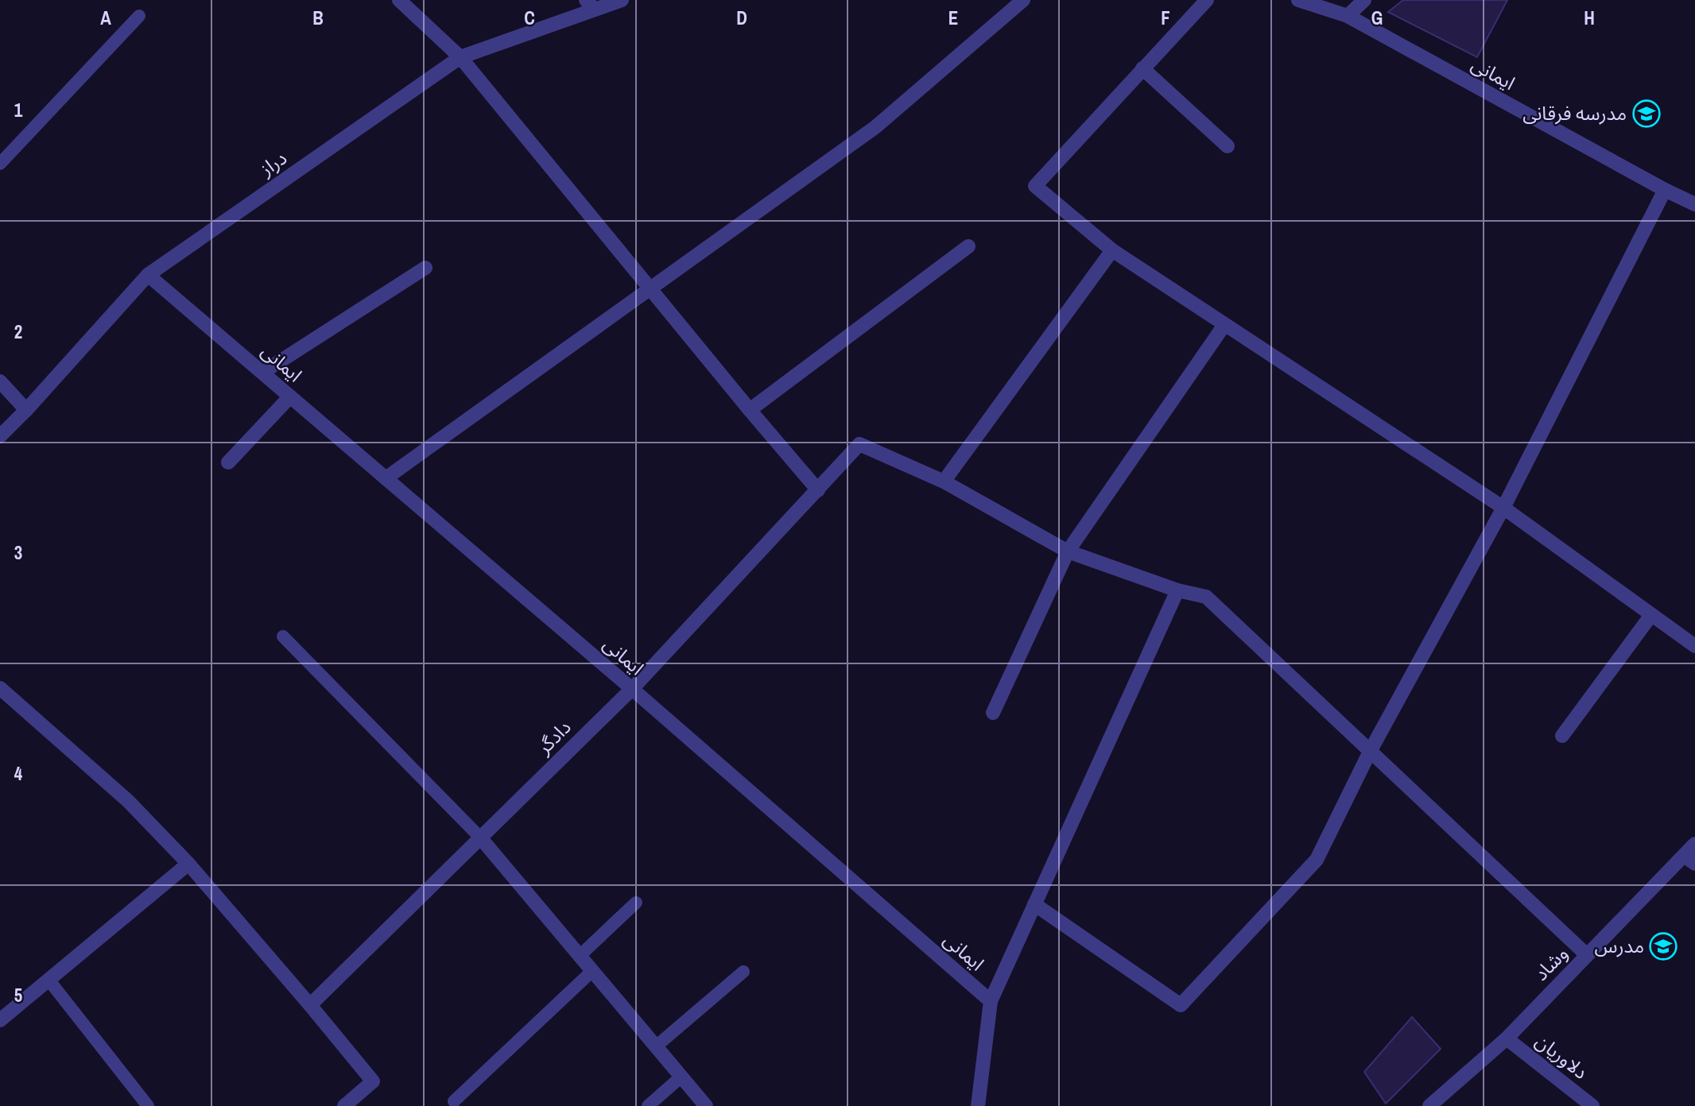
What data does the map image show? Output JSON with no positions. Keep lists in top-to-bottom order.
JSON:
{
  "streets": {
    "street": [
      "ایمانی",
      "دراز",
      "دادگر",
      "وشاد",
      "دلاوریان"
    ]
  },
  "crossings": [
    ["ایمانی", "دراز"],
    ["ایمانی", "دادگر"],
    ["وشاد", "دلاوریان"]
  ],
  "places": {
    "school or university": ["مدرسه فرقانی", "مدرس"]
  },
  "grid": {
    "columns": [
      "A",
      "B",
      "C",
      "D",
      "E",
      "F",
      "G",
      "H"
    ],
    "rows": [
      "1",
      "2",
      "3",
      "4",
      "5"
    ]
  }
}
